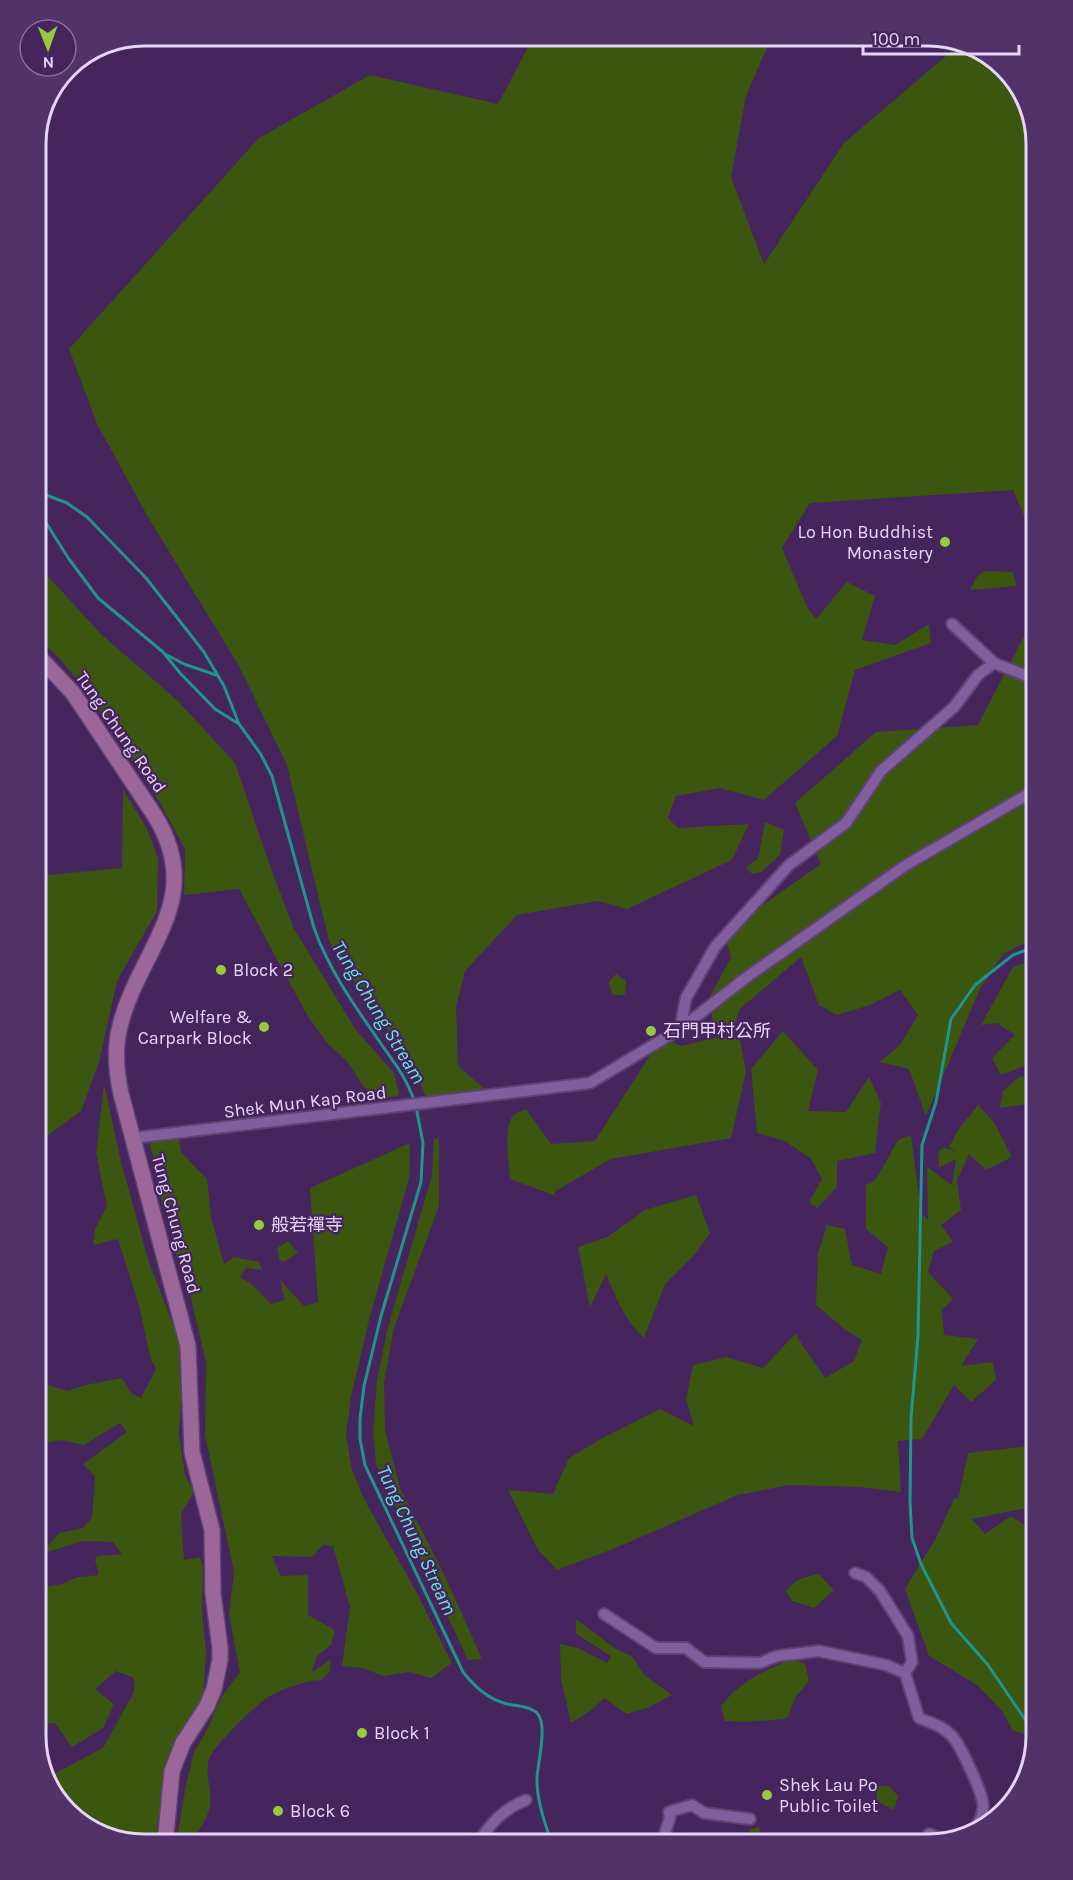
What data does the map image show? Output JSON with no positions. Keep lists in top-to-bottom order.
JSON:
{
  "streets": {
    "main road": ["Tung Chung Road"],
    "street": ["Shek Mun Kap Road"]
  },
  "crossings": [
    ["Tung Chung Road", "Shek Mun Kap Road"]
  ],
  "water": ["Tung Chung Stream"],
  "places": [
    "Lo Hon Buddhist Monastery",
    "Block 2",
    "Welfare & Carpark Block",
    "石門甲村公所",
    "般若禪寺",
    "Block 1",
    "Shek Lau Po Public Toilet",
    "Block 6"
  ],
  "scale_bar": "100 m",
  "north": "bottom"
}
